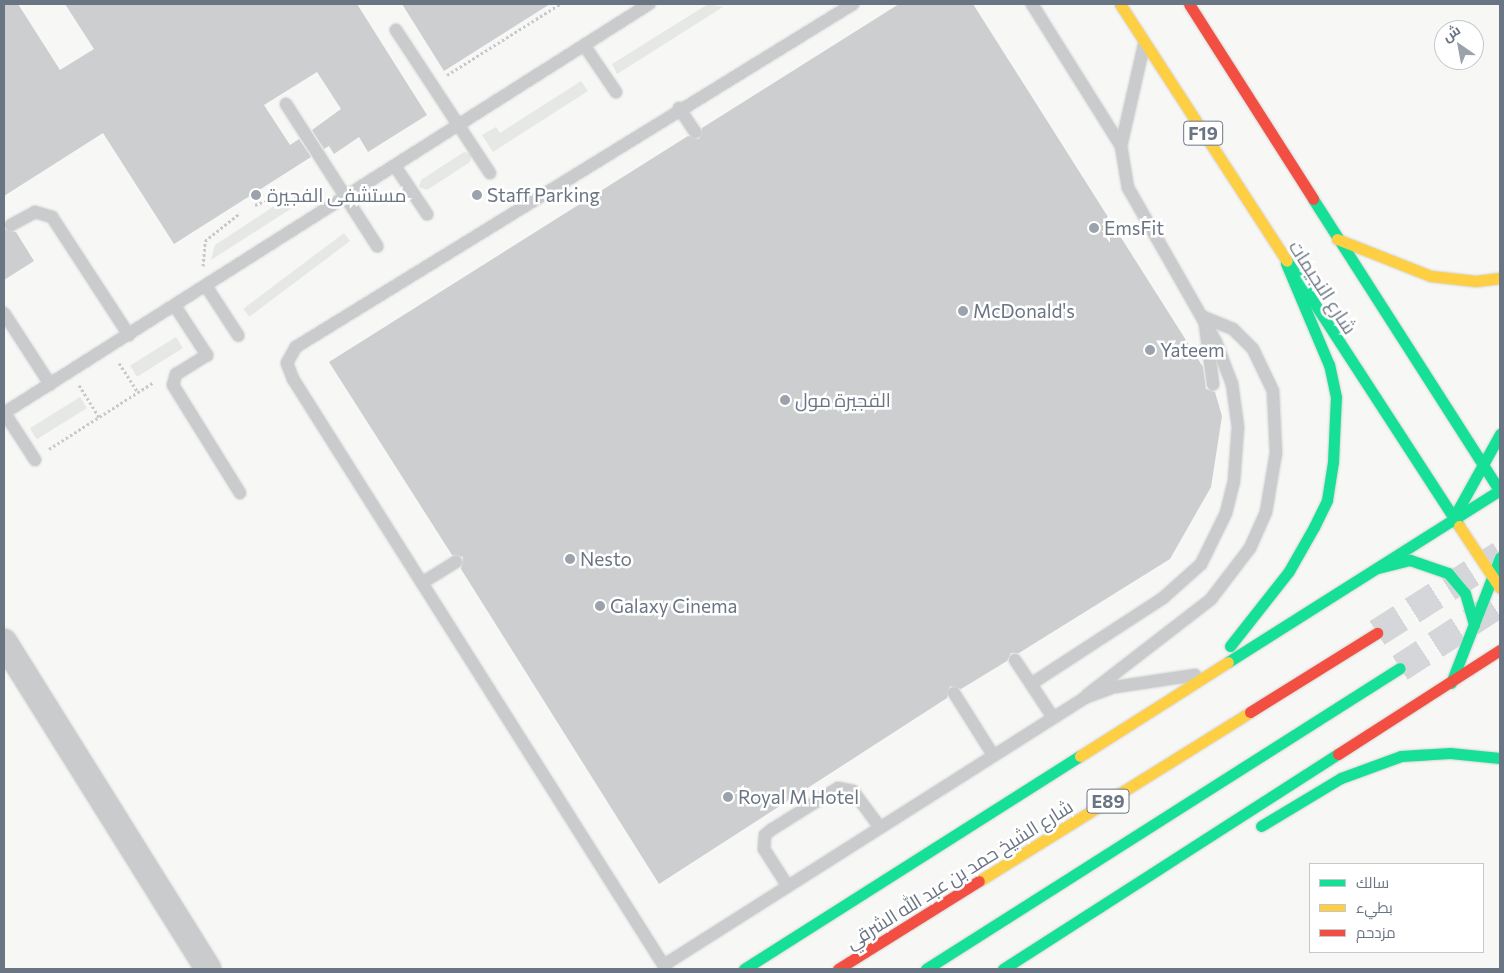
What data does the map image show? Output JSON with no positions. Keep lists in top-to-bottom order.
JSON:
{
  "streets": {
    "main road": [
      "F19",
      "شارع النجيمات",
      "E89",
      "شارع الشيخ حمد بن عبد الله الشرقي"
    ]
  },
  "places": [
    "مستشفى الفجيرة",
    "Staff Parking",
    "EmsFit",
    "McDonald's",
    "Yateem",
    "الفجيرة مول",
    "Nesto",
    "Galaxy Cinema",
    "Royal M Hotel"
  ],
  "legend": ["سالك", "بطيء", "مزدحم"],
  "north": "top left"
}
